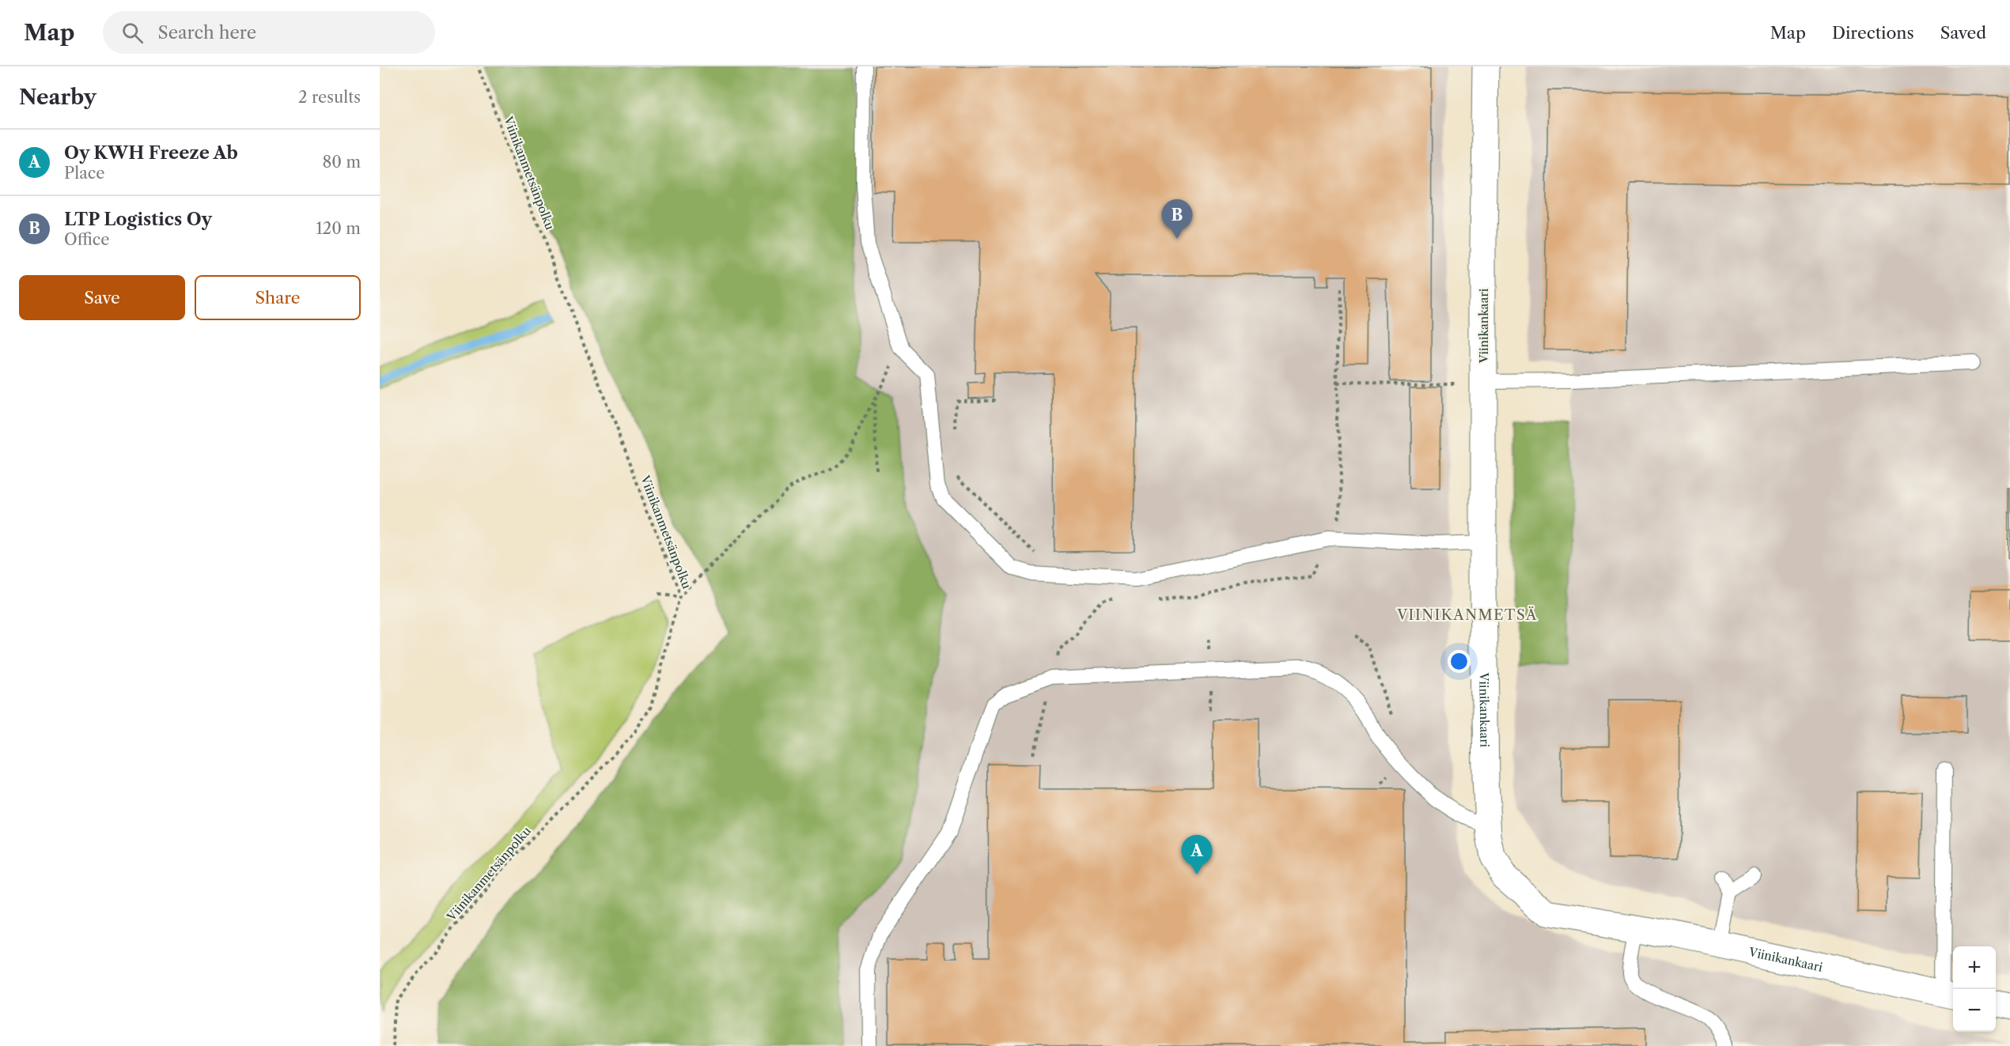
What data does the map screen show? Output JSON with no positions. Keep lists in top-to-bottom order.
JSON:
{
  "streets": {
    "street": ["Viinikankaari"],
    "path": ["Viinikanmetsänpolku"]
  },
  "districts": ["VIINIKANMETSÄ"],
  "page": {
    "header": "Map",
    "search": "Search here",
    "nav": ["Map", "Directions", "Saved"],
    "heading": ["Nearby", "2 results"],
    "list": [
      {
        "mark": "A",
        "name": "Oy KWH Freeze Ab",
        "note": "Place",
        "value": "80 m"
      },
      {
        "mark": "B",
        "name": "LTP Logistics Oy",
        "note": "Office",
        "value": "120 m"
      }
    ],
    "pins": ["B", "A"],
    "buttons": ["Save", "Share"],
    "map_buttons": ["+", "−"]
  }
}
